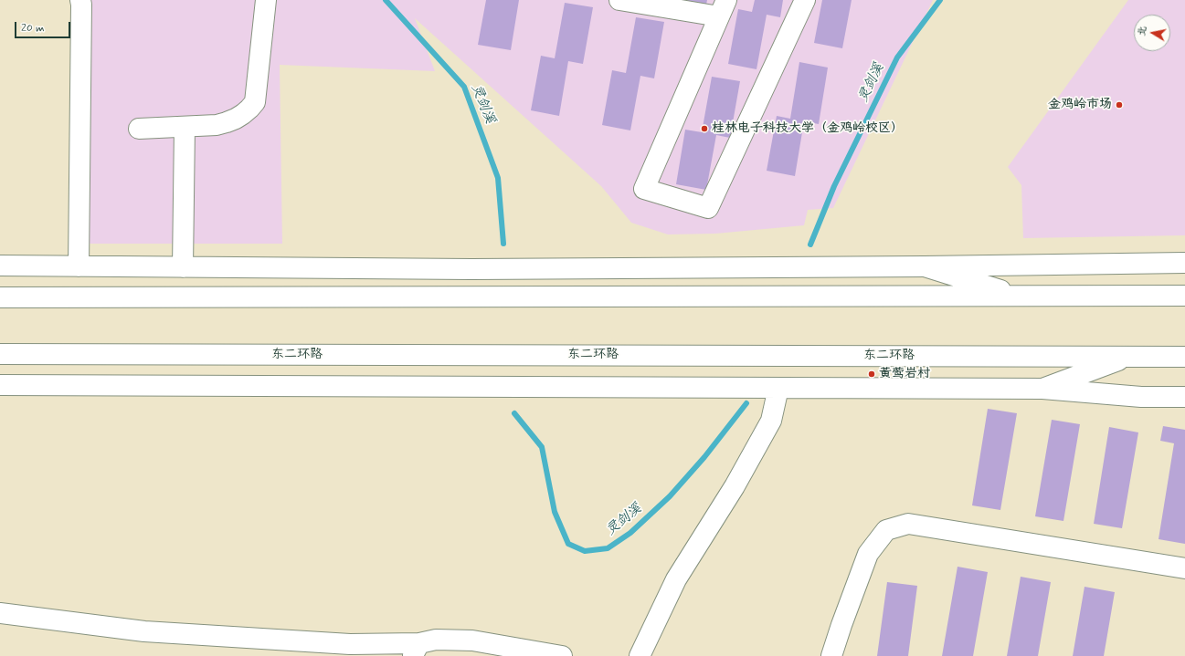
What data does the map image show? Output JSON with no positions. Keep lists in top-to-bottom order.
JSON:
{
  "streets": {
    "main road": ["东二环路"]
  },
  "water": ["灵剑溪"],
  "places": ["金鸡岭市场", "桂林电子科技大学（金鸡岭校区）", "黄莺岩村"],
  "scale_bar": "20 m",
  "north": "left"
}
